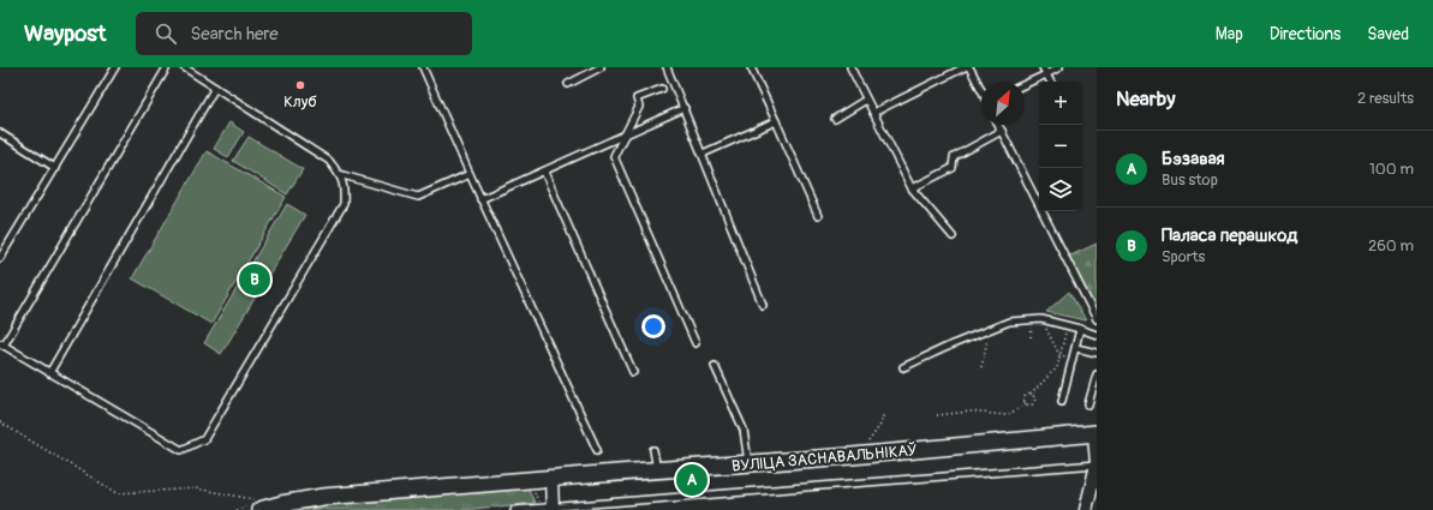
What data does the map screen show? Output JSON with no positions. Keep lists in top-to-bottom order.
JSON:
{
  "streets": {
    "main road": ["ВУЛІЦА ЗАСНАВАЛЬНІКАЎ"]
  },
  "places": ["Клуб"],
  "north": "top right",
  "page": {
    "header": "Waypost",
    "search": "Search here",
    "nav": ["Map", "Directions", "Saved"],
    "heading": ["Nearby", "2 results"],
    "map_buttons": ["+", "−"],
    "list": [
      {
        "mark": "A",
        "name": "Бэзавая",
        "note": "Bus stop",
        "value": "100 m"
      },
      {
        "mark": "B",
        "name": "Паласа перашкод",
        "note": "Sports",
        "value": "260 m"
      }
    ],
    "pins": ["B", "A"]
  }
}
